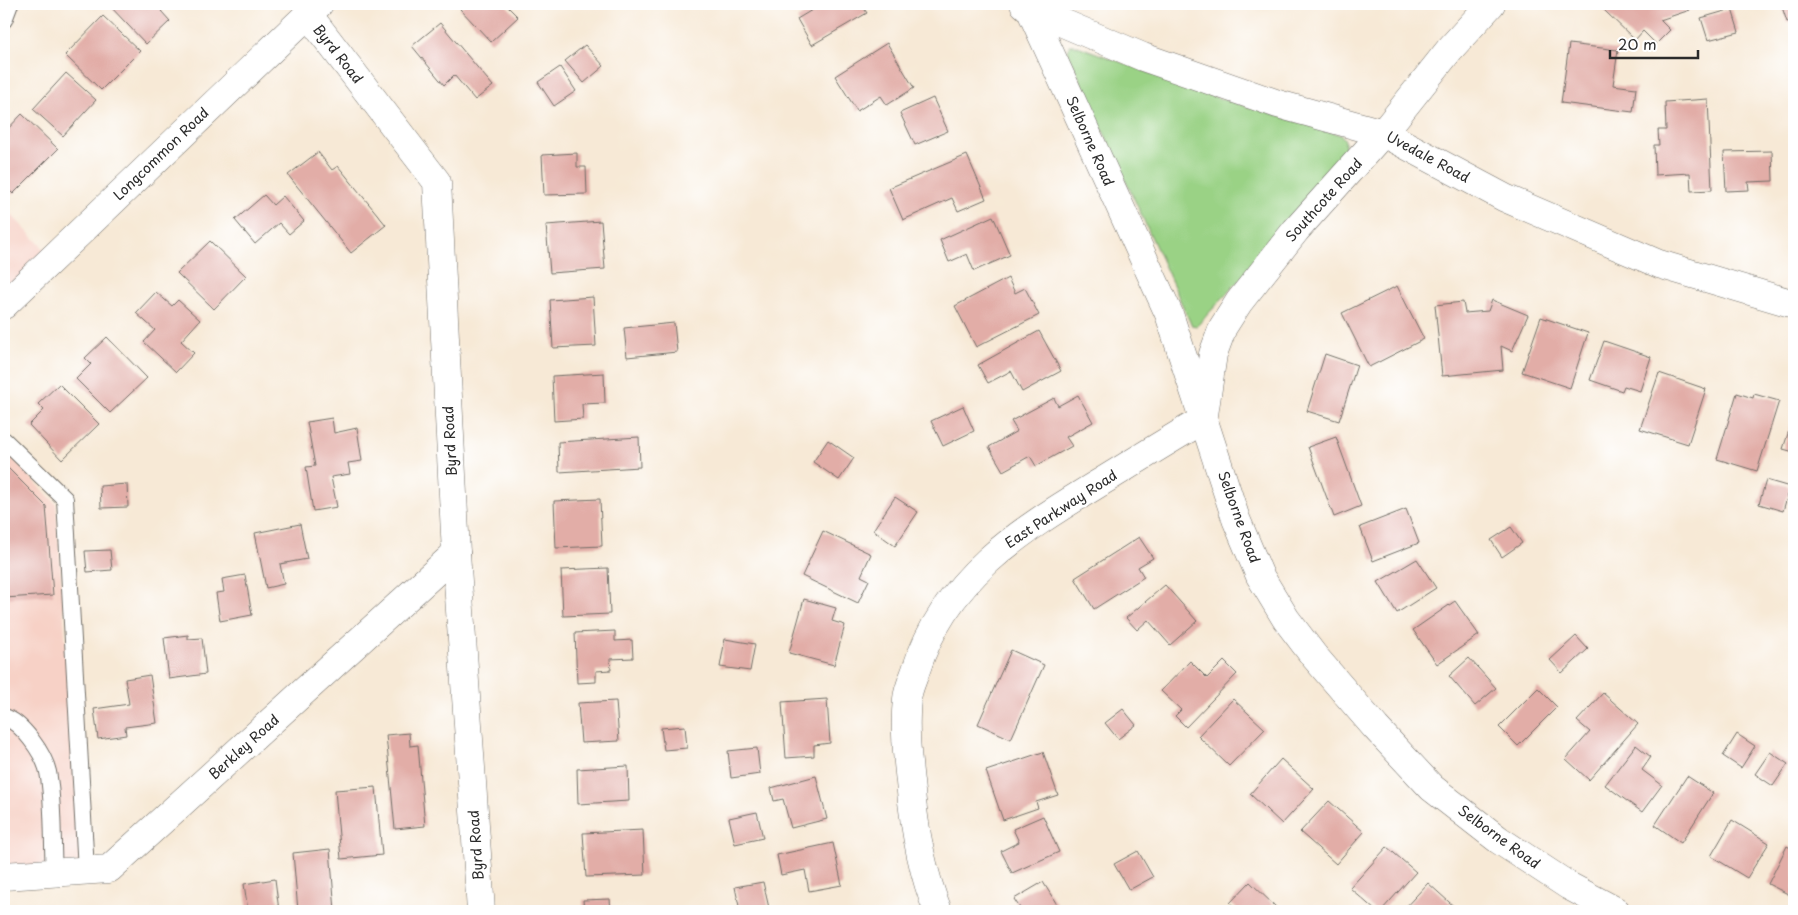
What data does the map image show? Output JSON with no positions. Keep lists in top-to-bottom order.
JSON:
{
  "streets": {
    "street": [
      "Byrd Road",
      "Selborne Road",
      "Longcommon Road",
      "Uvedale Road",
      "Southcote Road",
      "East Parkway Road",
      "Berkley Road"
    ]
  },
  "crossings": [
    ["Byrd Road", "Longcommon Road"],
    ["Byrd Road", "Berkley Road"],
    ["Selborne Road", "Uvedale Road"],
    ["Selborne Road", "Southcote Road"],
    ["Selborne Road", "East Parkway Road"],
    ["Uvedale Road", "Southcote Road"],
    ["Southcote Road", "East Parkway Road"]
  ],
  "scale_bar": "20 m"
}
